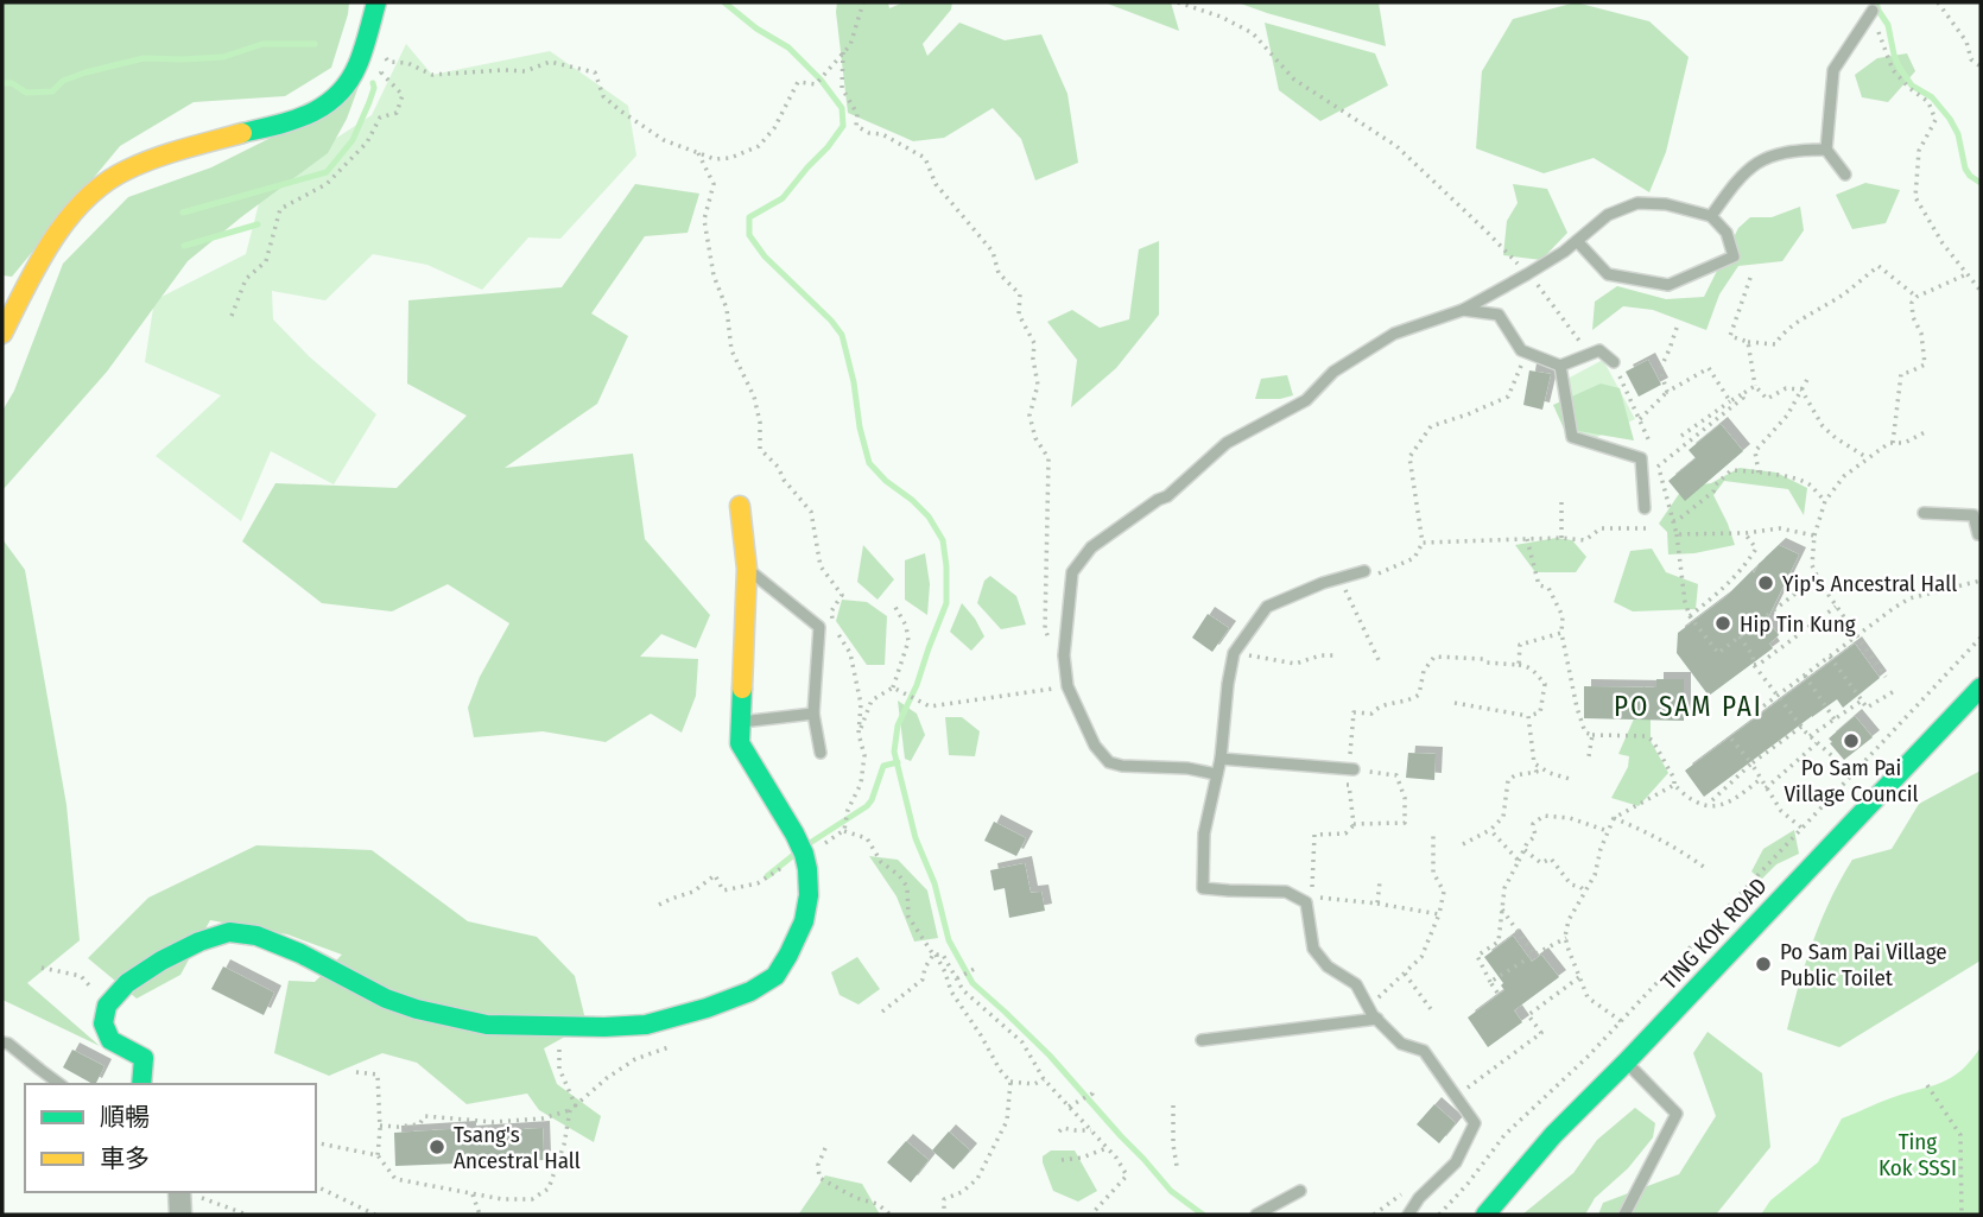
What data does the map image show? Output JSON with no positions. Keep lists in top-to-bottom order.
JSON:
{
  "streets": {
    "street": ["TING KOK ROAD"]
  },
  "districts": ["PO SAM PAI"],
  "parks": ["Ting Kok SSSI"],
  "places": [
    "Yip's Ancestral Hall",
    "Hip Tin Kung",
    "Po Sam Pai Village Council",
    "Po Sam Pai Village Public Toilet",
    "Tsang's Ancestral Hall"
  ],
  "legend": ["順暢", "車多"]
}
